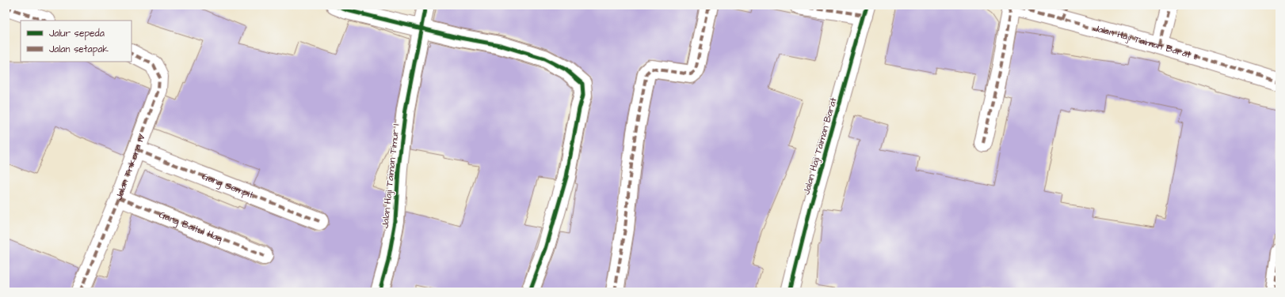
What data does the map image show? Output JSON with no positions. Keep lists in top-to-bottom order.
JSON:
{
  "streets": {
    "street": [
      "Jalan Haji Taiman Barat II",
      "Jalan Haji Taiman Barat",
      "Jalan Trikora IV",
      "Jalan Haji Taiman Timur I",
      "Gang Sempit",
      "Gang Baitul Haq"
    ]
  },
  "crossings": [
    ["Jalan Trikora IV", "Gang Sempit"],
    ["Jalan Trikora IV", "Gang Baitul Haq"]
  ],
  "legend": ["Jalur sepeda", "Jalan setapak"]
}
